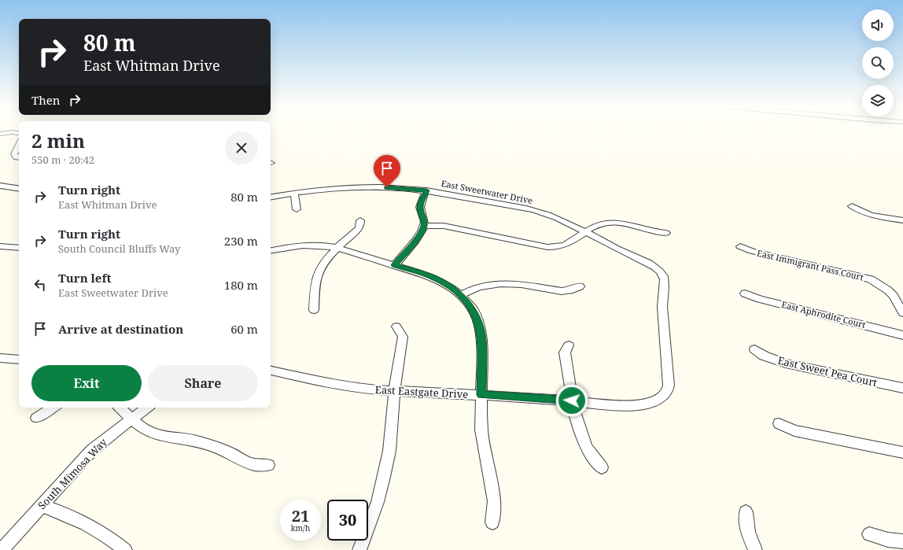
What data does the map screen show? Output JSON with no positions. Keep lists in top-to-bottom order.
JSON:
{
  "streets": {
    "street": [
      "East Sweetwater Drive",
      "East Immigrant Pass Court",
      "East Aphrodite Court",
      "East Sweet Pea Court",
      "East Eastgate Drive",
      "South Mimosa Way"
    ]
  },
  "crossings": [
    ["East Sweetwater Drive", "East Eastgate Drive"]
  ],
  "page": {
    "turn": ["80 m", "East Whitman Drive"],
    "then": "Then",
    "heading": ["2 min", "550 m · 20:42"],
    "list": [
      {
        "name": "Turn right",
        "note": "East Whitman Drive",
        "value": "80 m"
      },
      {
        "name": "Turn right",
        "note": "South Council Bluffs Way",
        "value": "230 m"
      },
      {
        "name": "Turn left",
        "note": "East Sweetwater Drive",
        "value": "180 m"
      },
      {
        "name": "Arrive at destination",
        "value": "60 m"
      }
    ],
    "buttons": ["Exit", "Share"],
    "speed": "21 km/h",
    "limit": "30"
  }
}
